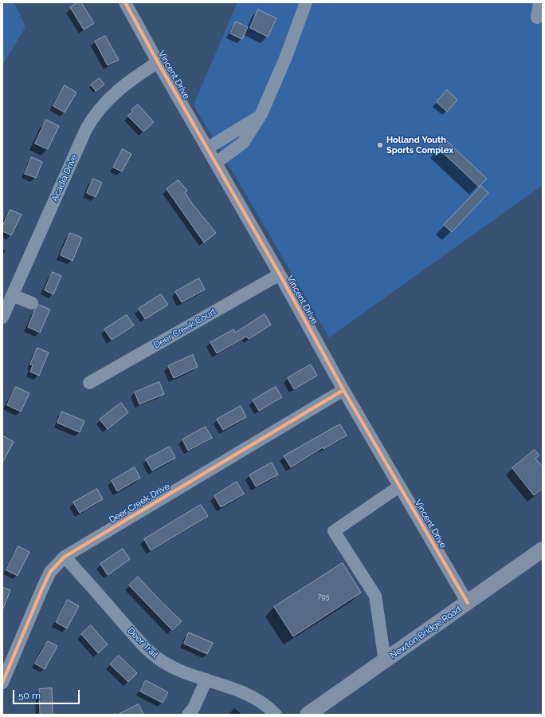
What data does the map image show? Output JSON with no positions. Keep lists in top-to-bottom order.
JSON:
{
  "streets": {
    "main road": ["Newton Bridge Road"],
    "street": [
      "Vincent Drive",
      "Acadia Drive",
      "Deer Creek Court",
      "Deer Creek Drive",
      "Deer Trail"
    ]
  },
  "crossings": [
    ["Vincent Drive", "Acadia Drive"],
    ["Vincent Drive", "Deer Creek Court"],
    ["Vincent Drive", "Deer Creek Drive"],
    ["Vincent Drive", "Newton Bridge Road"],
    ["Deer Creek Drive", "Deer Trail"]
  ],
  "places": ["Holland Youth Sports Complex"],
  "house_numbers": ["795"],
  "scale_bar": "50 m"
}
